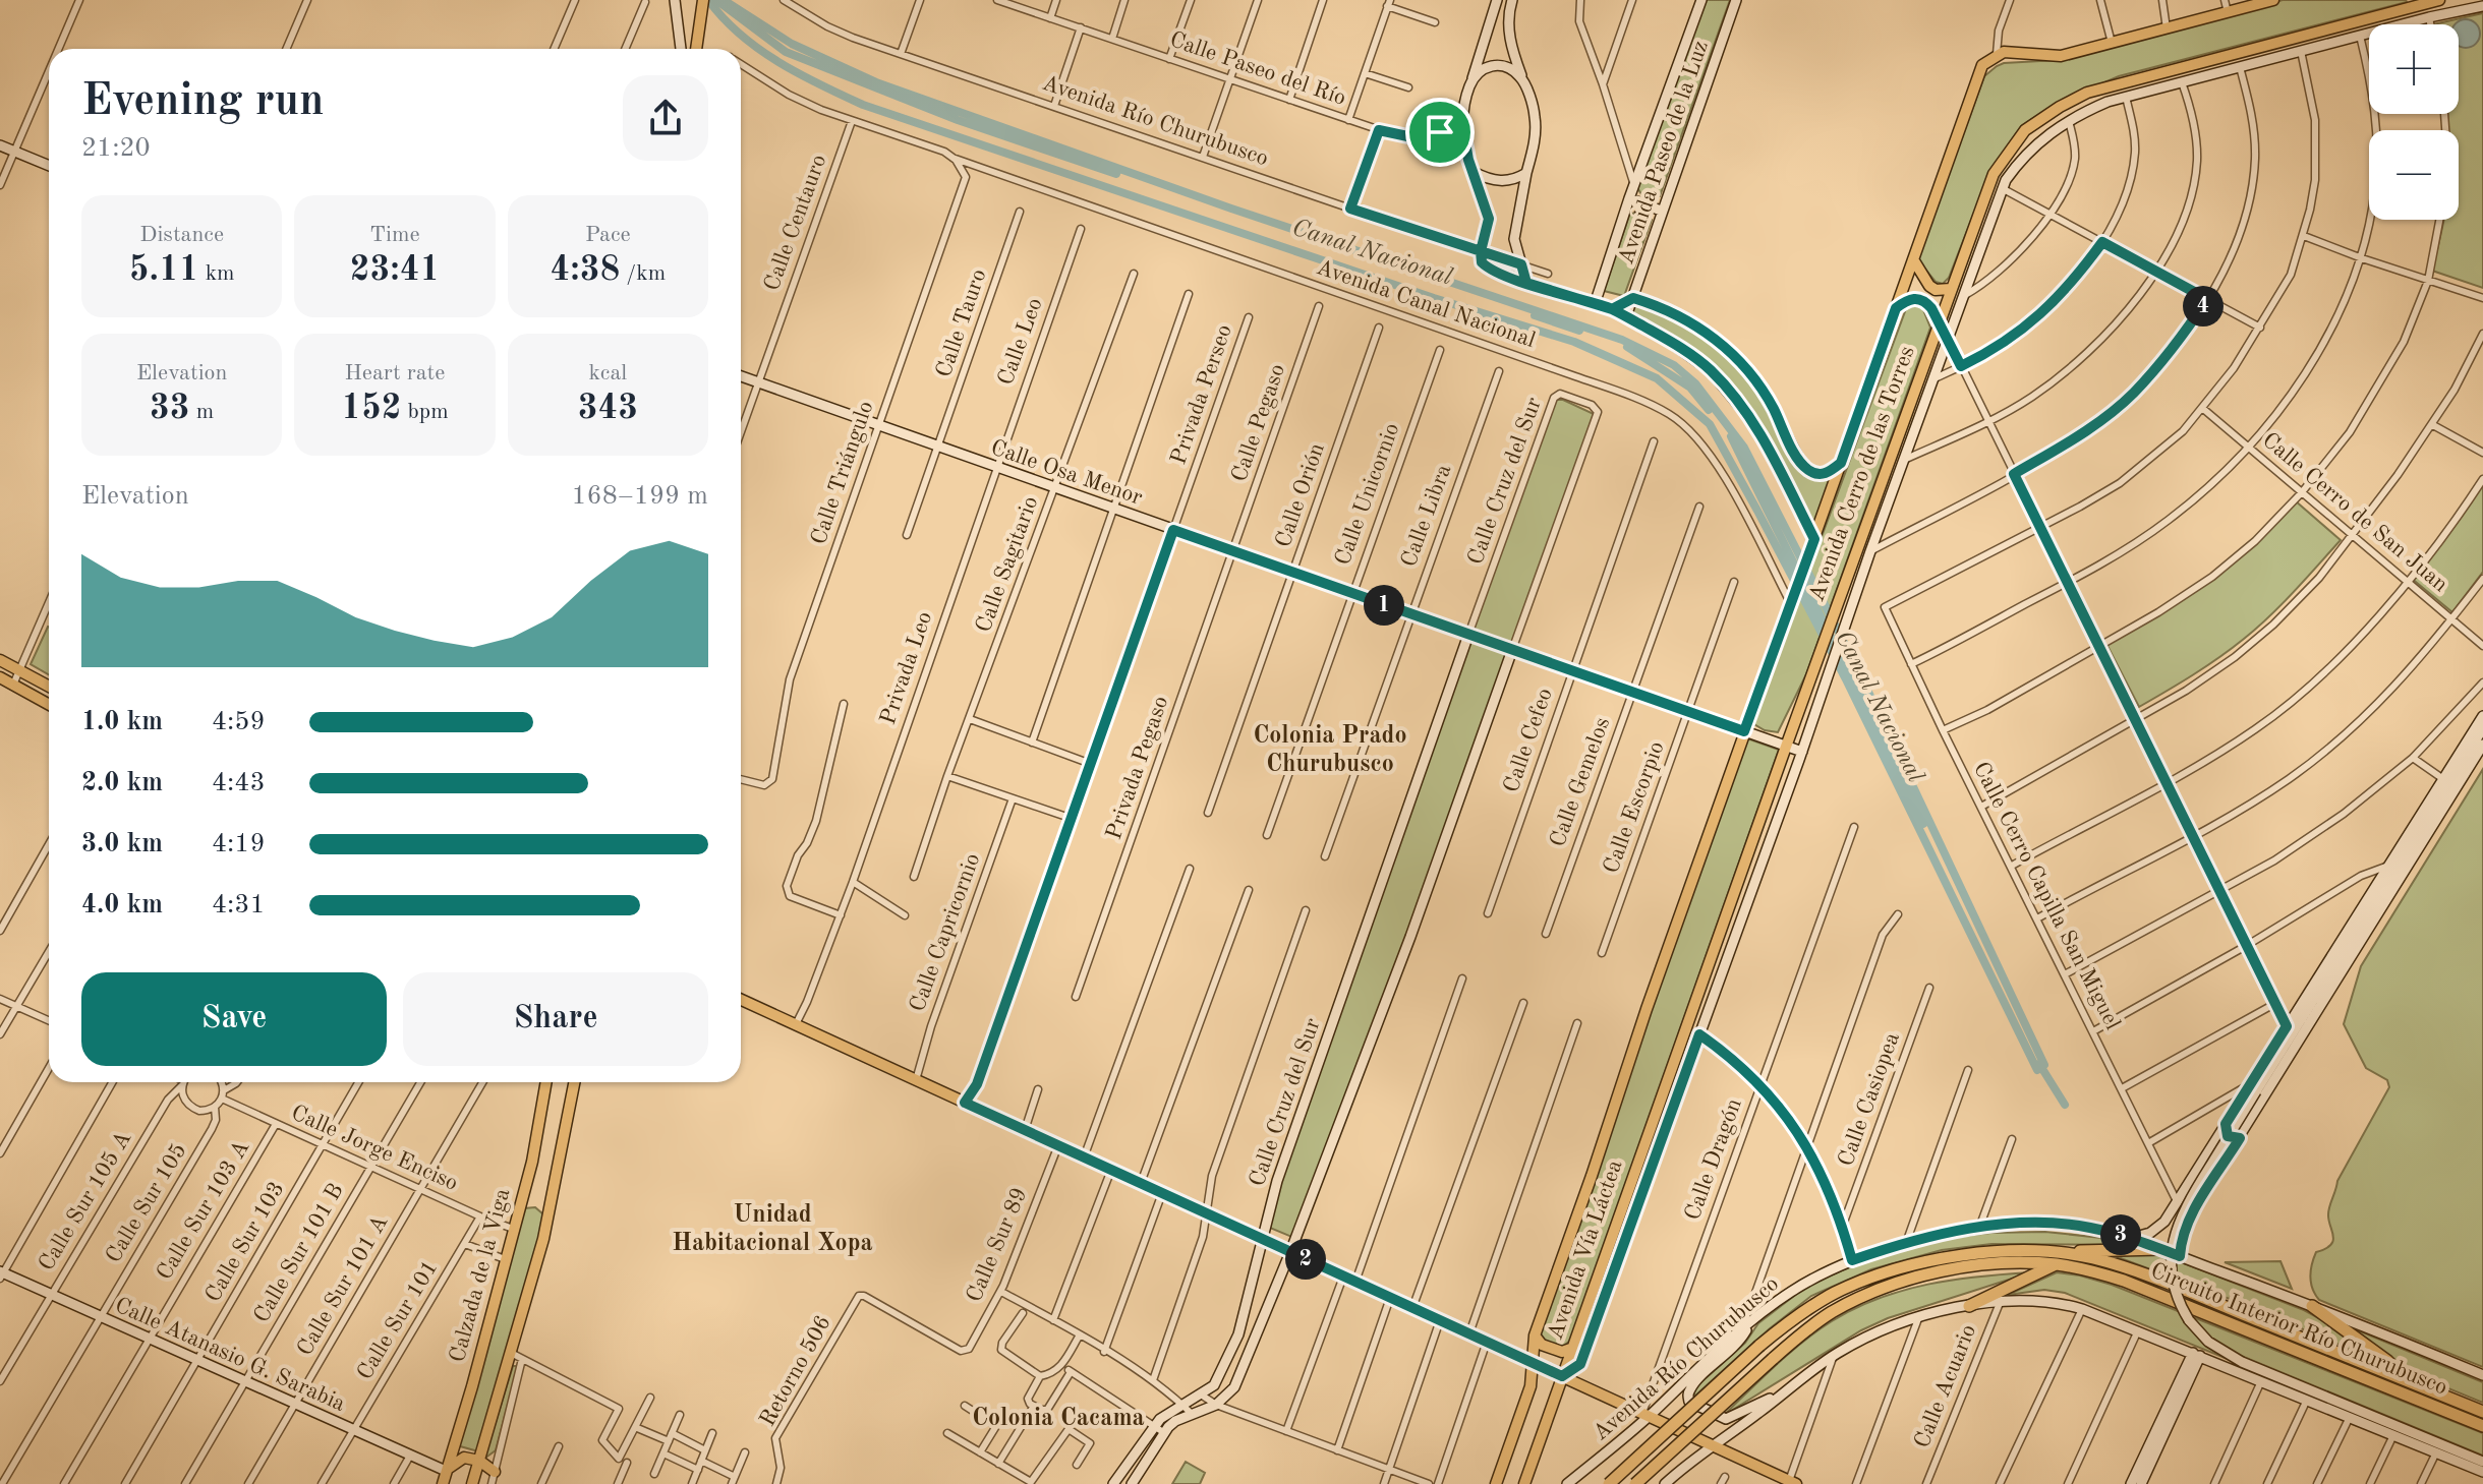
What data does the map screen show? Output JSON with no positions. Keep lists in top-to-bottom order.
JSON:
{
  "streets": {
    "highway": ["Circuito Interior Río Churubusco"],
    "main road": ["Avenida Cerro de las Torres", "Avenida Vía Láctea", "Calzada de la Viga"],
    "street": [
      "Calle Paseo del Río",
      "Avenida Río Churubusco",
      "Avenida Paseo de la Luz",
      "Calle Centauro",
      "Avenida Canal Nacional",
      "Calle Tauro",
      "Calle Leo",
      "Privada Perseo",
      "Calle Pegaso",
      "Calle Triángulo",
      "Calle Osa Menor",
      "Calle Cruz del Sur",
      "Calle Unicornio",
      "Calle Orión",
      "Calle Cerro de San Juan",
      "Calle Libra",
      "Calle Sagitario",
      "Privada Leo",
      "Calle Cefeo",
      "Privada Pegaso",
      "Calle Gemelos",
      "Calle Escorpio",
      "Calle Cerro Capilla San Miguel",
      "Calle Capricornio",
      "Calle Casiopea",
      "Calle Jorge Enciso",
      "Calle Dragón",
      "Calle Sur 105 A",
      "Calle Sur 105",
      "Calle Sur 103 A",
      "Calle Sur 103",
      "Calle Sur 89",
      "Calle Sur 101 B",
      "Calle Sur 101 A",
      "Calle Sur 101",
      "Calle Atanasio G. Sarabia",
      "Retorno 506",
      "Calle Acuario"
    ]
  },
  "crossings": [
    ["Avenida Río Churubusco", "Calle Dragón"],
    ["Calle Centauro", "Avenida Canal Nacional"],
    ["Calle Centauro", "Calle Osa Menor"],
    ["Avenida Canal Nacional", "Calle Triángulo"],
    ["Avenida Canal Nacional", "Avenida Cerro de las Torres"],
    ["Avenida Canal Nacional", "Avenida Vía Láctea"],
    ["Calle Tauro", "Calle Osa Menor"],
    ["Calle Leo", "Calle Osa Menor"],
    ["Calle Leo", "Privada Leo"],
    ["Privada Perseo", "Calle Osa Menor"],
    ["Calle Pegaso", "Calle Osa Menor"],
    ["Calle Pegaso", "Privada Pegaso"],
    ["Calle Triángulo", "Calle Osa Menor"],
    ["Calle Osa Menor", "Calle Cruz del Sur"],
    ["Calle Osa Menor", "Calle Unicornio"],
    ["Calle Osa Menor", "Calle Orión"],
    ["Calle Osa Menor", "Calle Libra"],
    ["Calle Osa Menor", "Calle Sagitario"],
    ["Calle Osa Menor", "Privada Leo"],
    ["Calle Osa Menor", "Calle Cefeo"],
    ["Calle Osa Menor", "Privada Pegaso"],
    ["Calle Osa Menor", "Calle Gemelos"],
    ["Calle Osa Menor", "Calle Escorpio"],
    ["Calle Osa Menor", "Avenida Vía Láctea"],
    ["Avenida Cerro de las Torres", "Avenida Vía Láctea"],
    ["Calle Jorge Enciso", "Calle Sur 103 A"],
    ["Calle Jorge Enciso", "Calle Sur 103"],
    ["Calle Jorge Enciso", "Calle Sur 101 B"],
    ["Calle Jorge Enciso", "Calzada de la Viga"],
    ["Calle Jorge Enciso", "Calle Sur 101 A"],
    ["Calle Jorge Enciso", "Calle Sur 101"],
    ["Calle Sur 105 A", "Calle Atanasio G. Sarabia"],
    ["Calle Sur 105", "Calle Atanasio G. Sarabia"],
    ["Calle Sur 103 A", "Calle Atanasio G. Sarabia"],
    ["Calle Sur 103", "Calle Atanasio G. Sarabia"],
    ["Calle Sur 89", "Retorno 506"],
    ["Calle Sur 101 B", "Calle Atanasio G. Sarabia"],
    ["Calzada de la Viga", "Calle Atanasio G. Sarabia"],
    ["Calle Sur 101 A", "Calle Atanasio G. Sarabia"],
    ["Calle Sur 101", "Calle Atanasio G. Sarabia"]
  ],
  "districts": ["Colonia Prado Churubusco", "Unidad Habitacional Xopa", "Colonia Cacama"],
  "water": ["Canal Nacional"],
  "page": {
    "map_buttons": ["+", "−"],
    "heading": ["Evening run", "21:20"],
    "stats": [
      ["Distance", "5.11 km"],
      ["Time", "23:41"],
      ["Pace", "4:38 /km"],
      ["Elevation", "33 m"],
      ["Heart rate", "152 bpm"],
      ["kcal", "343"]
    ],
    "pins": [
      "4",
      "1",
      "3",
      "2"
    ],
    "chart": ["Elevation", "168–199 m"],
    "list": [
      {
        "name": "1.0 km",
        "note": "4:59"
      },
      {
        "name": "2.0 km",
        "note": "4:43"
      },
      {
        "name": "3.0 km",
        "note": "4:19"
      },
      {
        "name": "4.0 km",
        "note": "4:31"
      }
    ],
    "buttons": ["Save", "Share"]
  }
}
